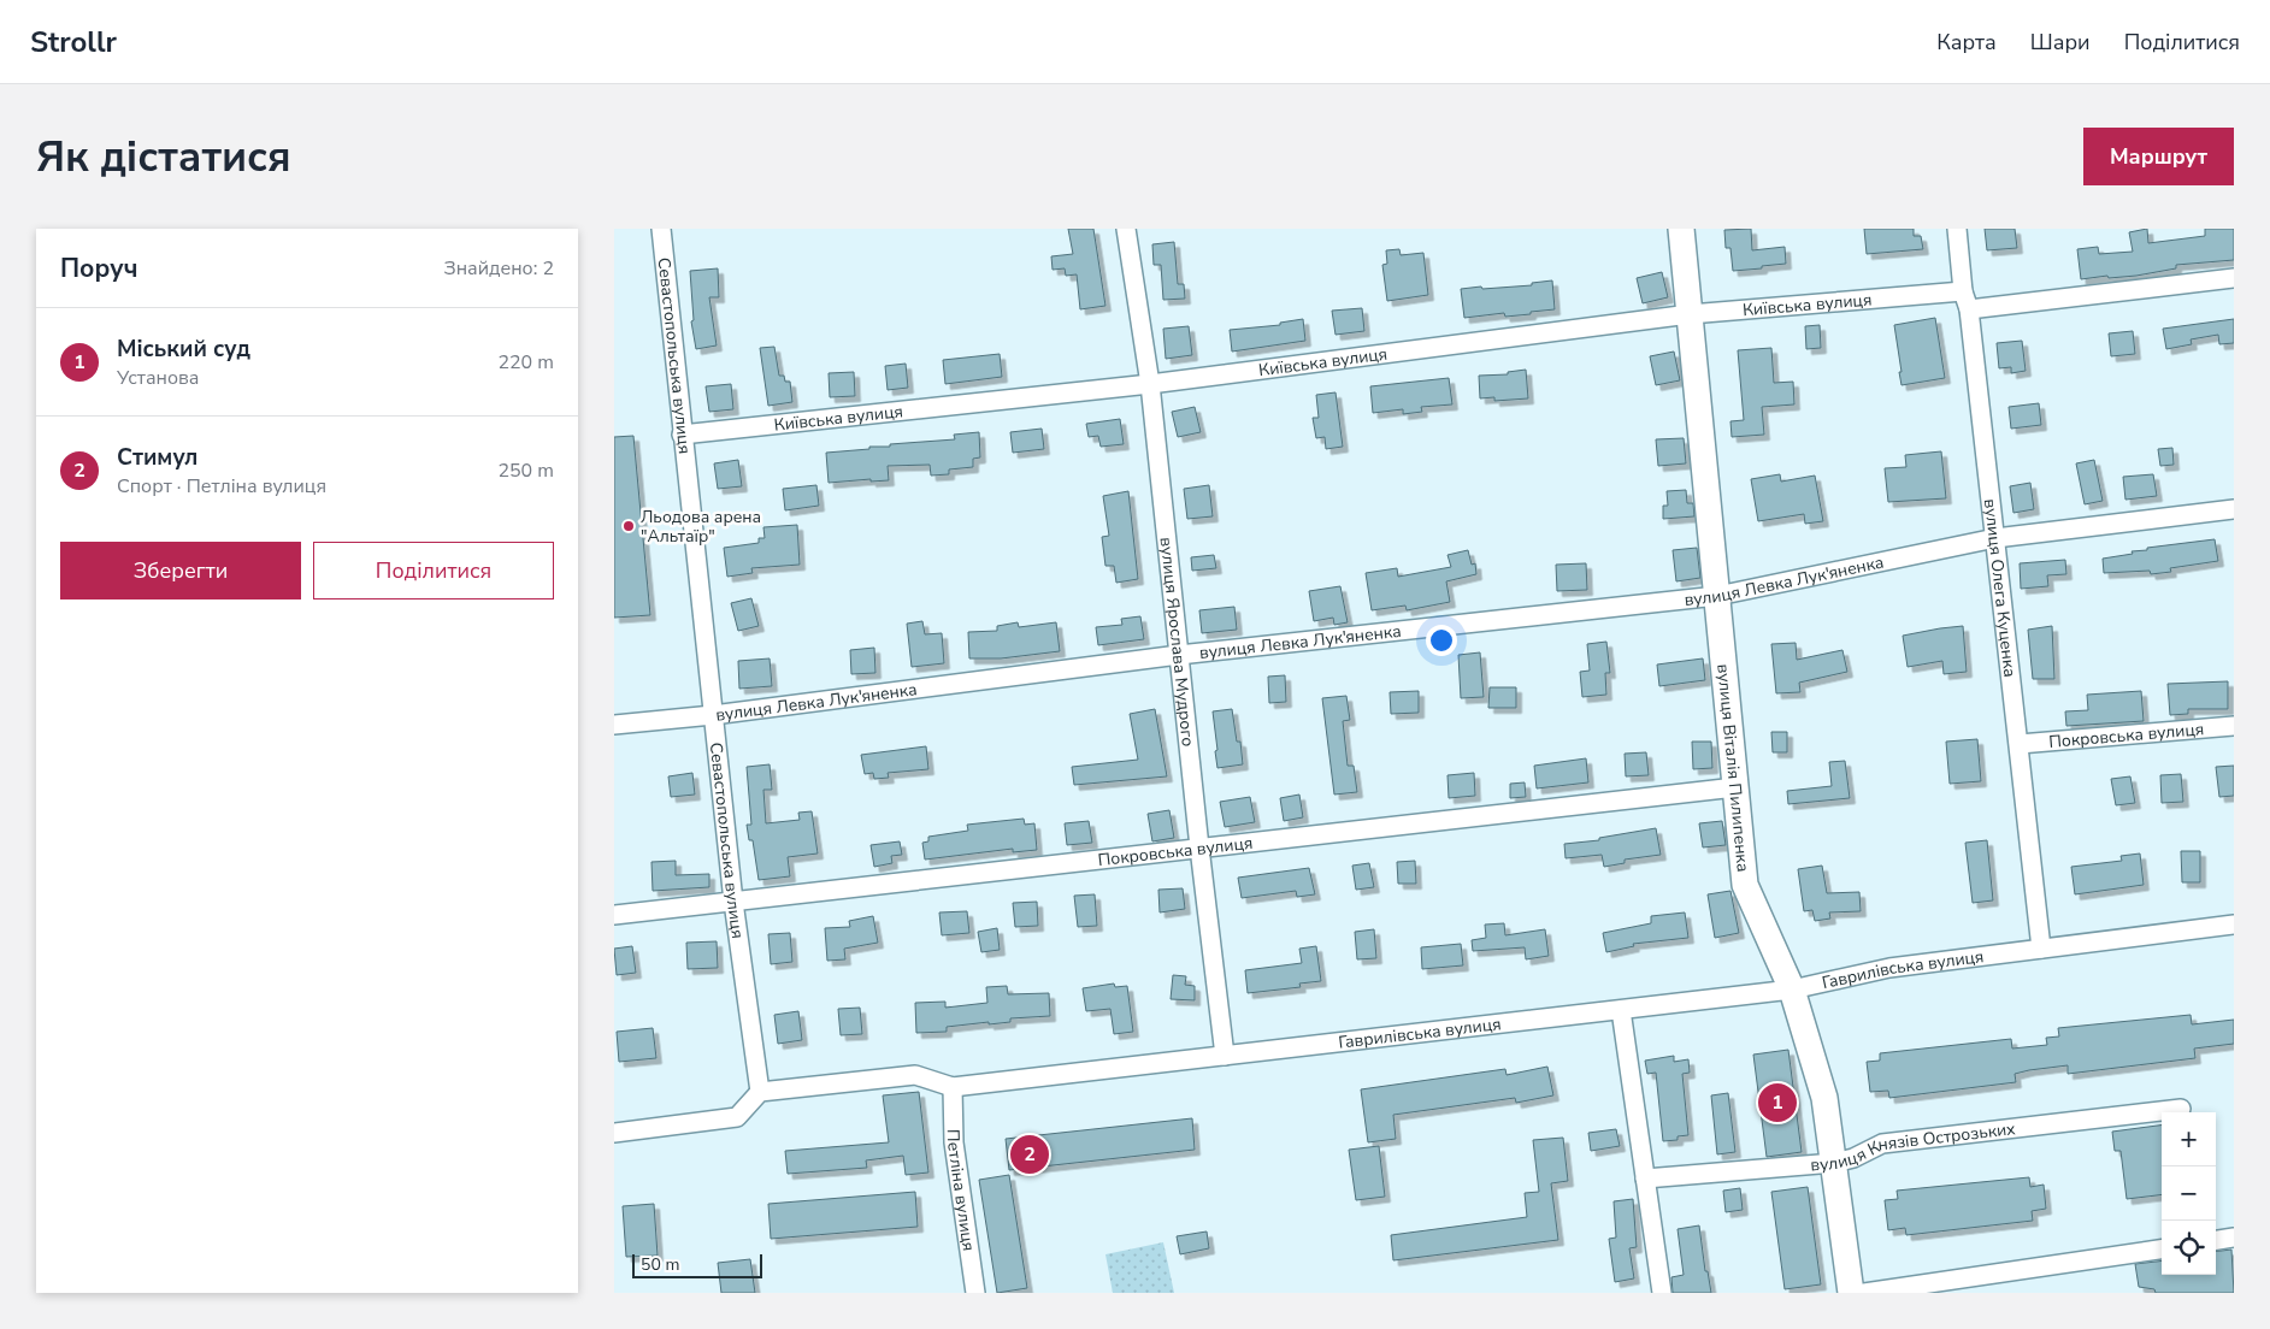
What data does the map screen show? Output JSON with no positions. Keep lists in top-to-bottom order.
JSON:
{
  "streets": {
    "street": [
      "Київська вулиця",
      "Севастопольська вулиця",
      "вулиця Левка Лук'яненка",
      "вулиця Олега Куценка",
      "вулиця Ярослава Мудрого",
      "Покровська вулиця",
      "вулиця Віталія Пилипенка",
      "Гаврилівська вулиця",
      "вулиця Князів Острозьких",
      "Петліна вулиця"
    ]
  },
  "crossings": [
    ["Київська вулиця", "Севастопольська вулиця"],
    ["Київська вулиця", "вулиця Олега Куценка"],
    ["Київська вулиця", "вулиця Ярослава Мудрого"],
    ["Київська вулиця", "вулиця Віталія Пилипенка"],
    ["Севастопольська вулиця", "вулиця Левка Лук'яненка"],
    ["Севастопольська вулиця", "Покровська вулиця"],
    ["Севастопольська вулиця", "Гаврилівська вулиця"],
    ["вулиця Левка Лук'яненка", "вулиця Олега Куценка"],
    ["вулиця Левка Лук'яненка", "вулиця Ярослава Мудрого"],
    ["вулиця Левка Лук'яненка", "вулиця Віталія Пилипенка"],
    ["вулиця Олега Куценка", "Покровська вулиця"],
    ["вулиця Олега Куценка", "Гаврилівська вулиця"],
    ["вулиця Ярослава Мудрого", "Покровська вулиця"],
    ["вулиця Ярослава Мудрого", "Гаврилівська вулиця"],
    ["Покровська вулиця", "вулиця Віталія Пилипенка"],
    ["вулиця Віталія Пилипенка", "Гаврилівська вулиця"],
    ["вулиця Віталія Пилипенка", "вулиця Князів Острозьких"],
    ["Гаврилівська вулиця", "Петліна вулиця"]
  ],
  "places": ["Льодова арена \"Альтаїр\""],
  "scale_bar": "50 m",
  "page": {
    "header": "Strollr",
    "nav": ["Карта", "Шари", "Поділитися"],
    "buttons": [
      "Маршрут",
      ["Зберегти", "Поділитися"]
    ],
    "title": "Як дістатися",
    "heading": ["Поруч", "Знайдено: 2"],
    "list": [
      {
        "mark": "1",
        "name": "Міський суд",
        "note": "Установа",
        "value": "220 m"
      },
      {
        "mark": "2",
        "name": "Стимул",
        "note": "Спорт · Петліна вулиця",
        "value": "250 m"
      }
    ],
    "pins": ["1", "2"],
    "map_buttons": ["+", "−"],
    "scale": "50 m"
  }
}
